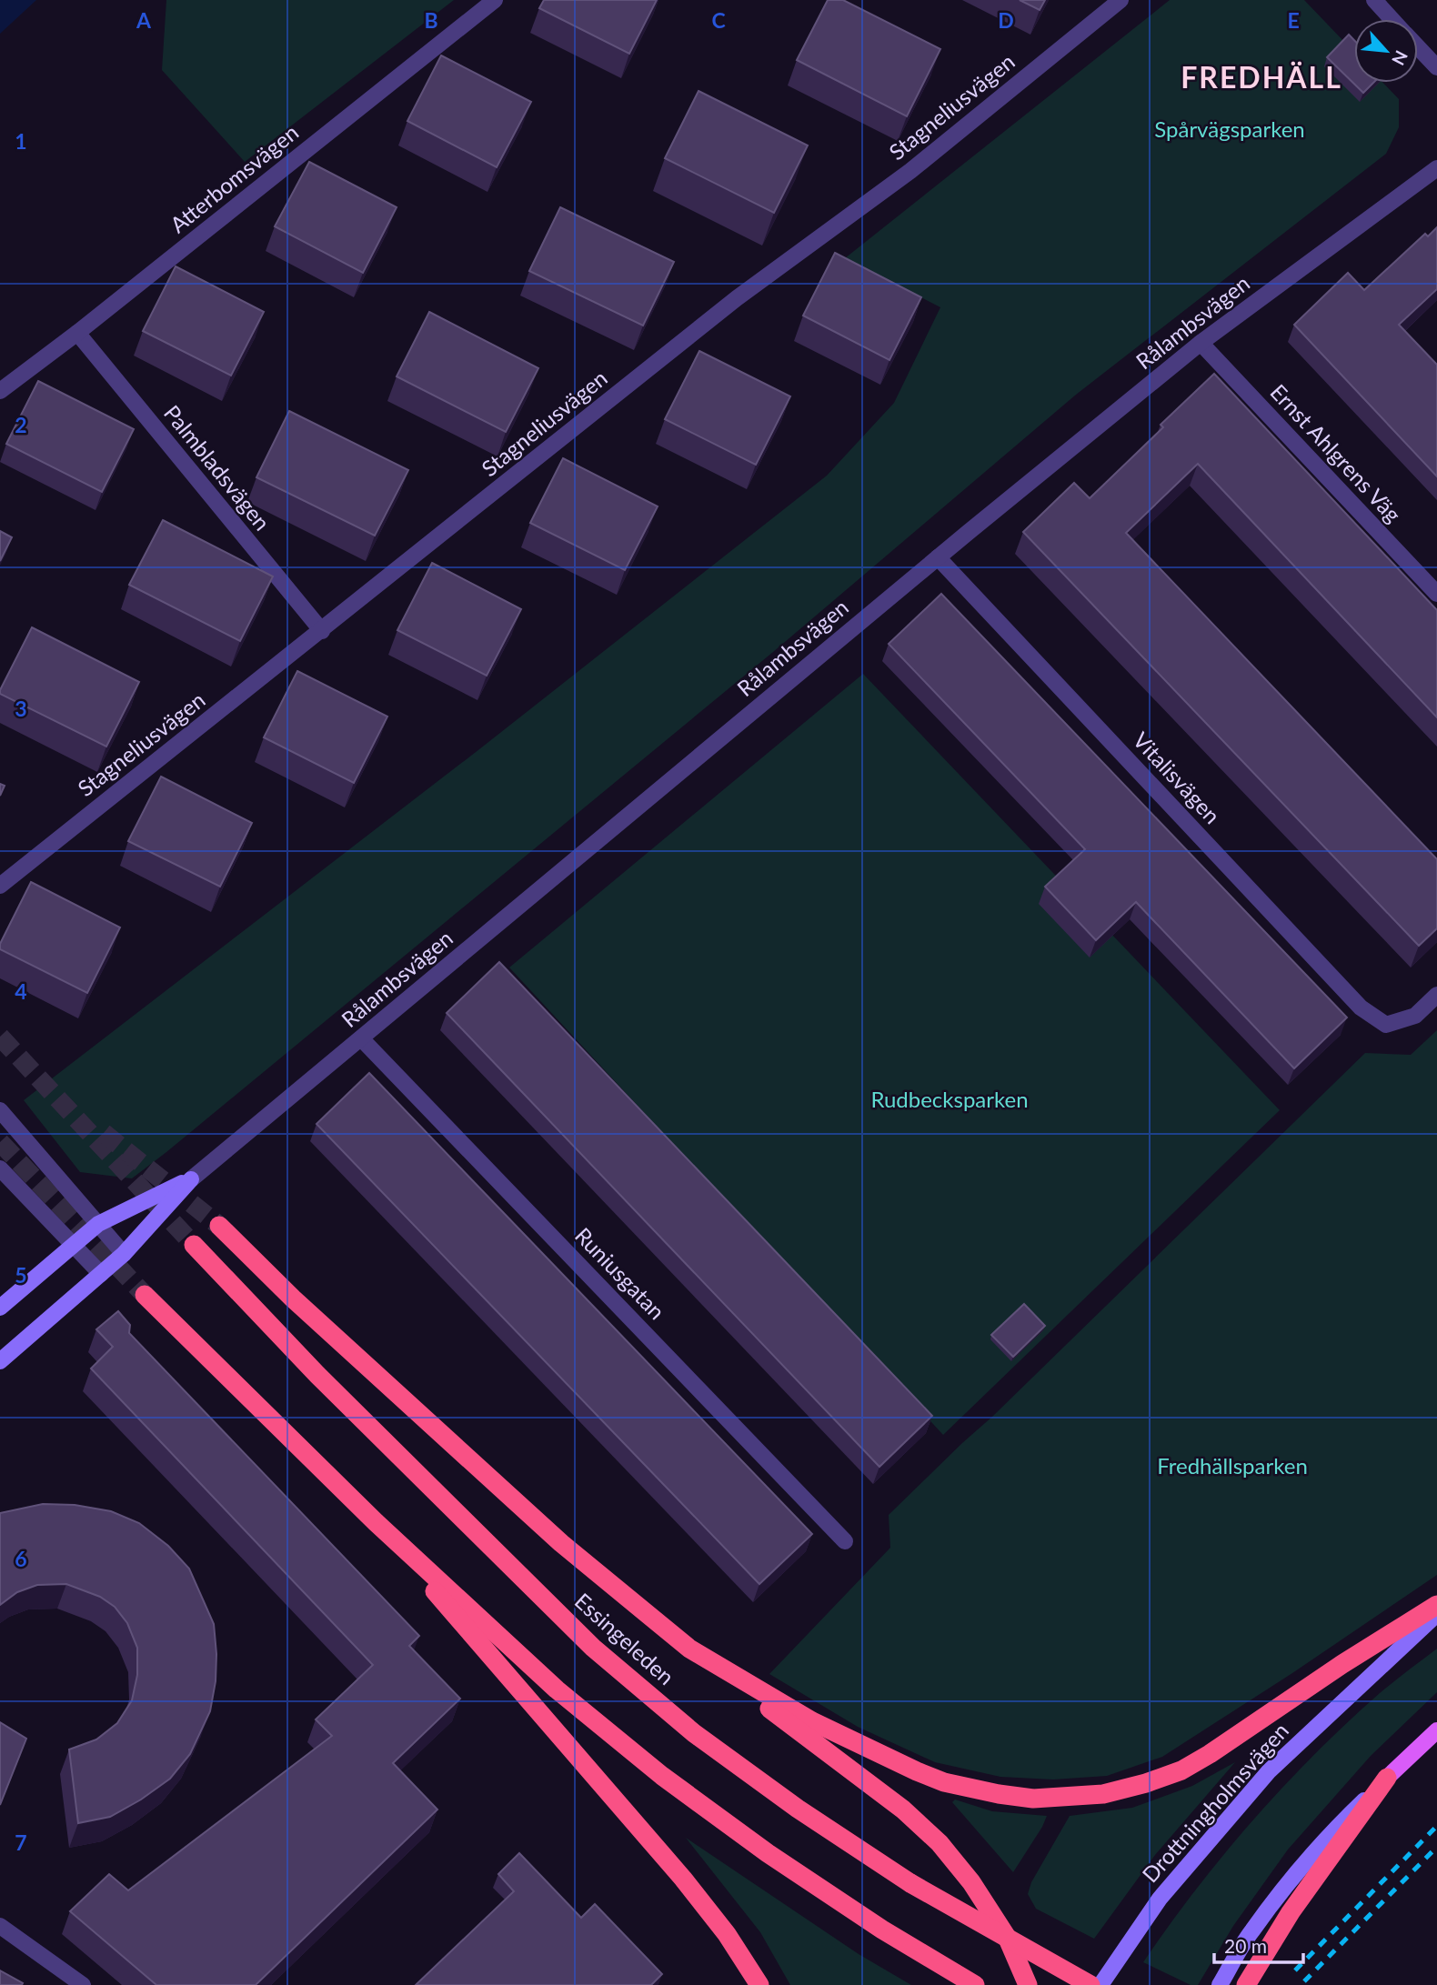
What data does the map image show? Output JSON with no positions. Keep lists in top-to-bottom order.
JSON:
{
  "streets": {
    "highway": ["Essingeleden"],
    "main road": ["Rålambsvägen", "Drottningholmsvägen"],
    "street": [
      "Stagneliusvägen",
      "Atterbomsvägen",
      "Ernst Ahlgrens Väg",
      "Palmbladsvägen",
      "Vitalisvägen",
      "Runiusgatan"
    ]
  },
  "crossings": [
    ["Stagneliusvägen", "Palmbladsvägen"],
    ["Atterbomsvägen", "Palmbladsvägen"],
    ["Rålambsvägen", "Ernst Ahlgrens Väg"],
    ["Rålambsvägen", "Vitalisvägen"],
    ["Rålambsvägen", "Runiusgatan"]
  ],
  "districts": ["FREDHÄLL"],
  "parks": ["Spårvägsparken", "Rudbecksparken", "Fredhällsparken"],
  "scale_bar": "20 m",
  "north": "bottom right",
  "grid": {
    "columns": [
      "A",
      "B",
      "C",
      "D",
      "E"
    ],
    "rows": [
      "1",
      "2",
      "3",
      "4",
      "5",
      "6",
      "7"
    ]
  }
}
